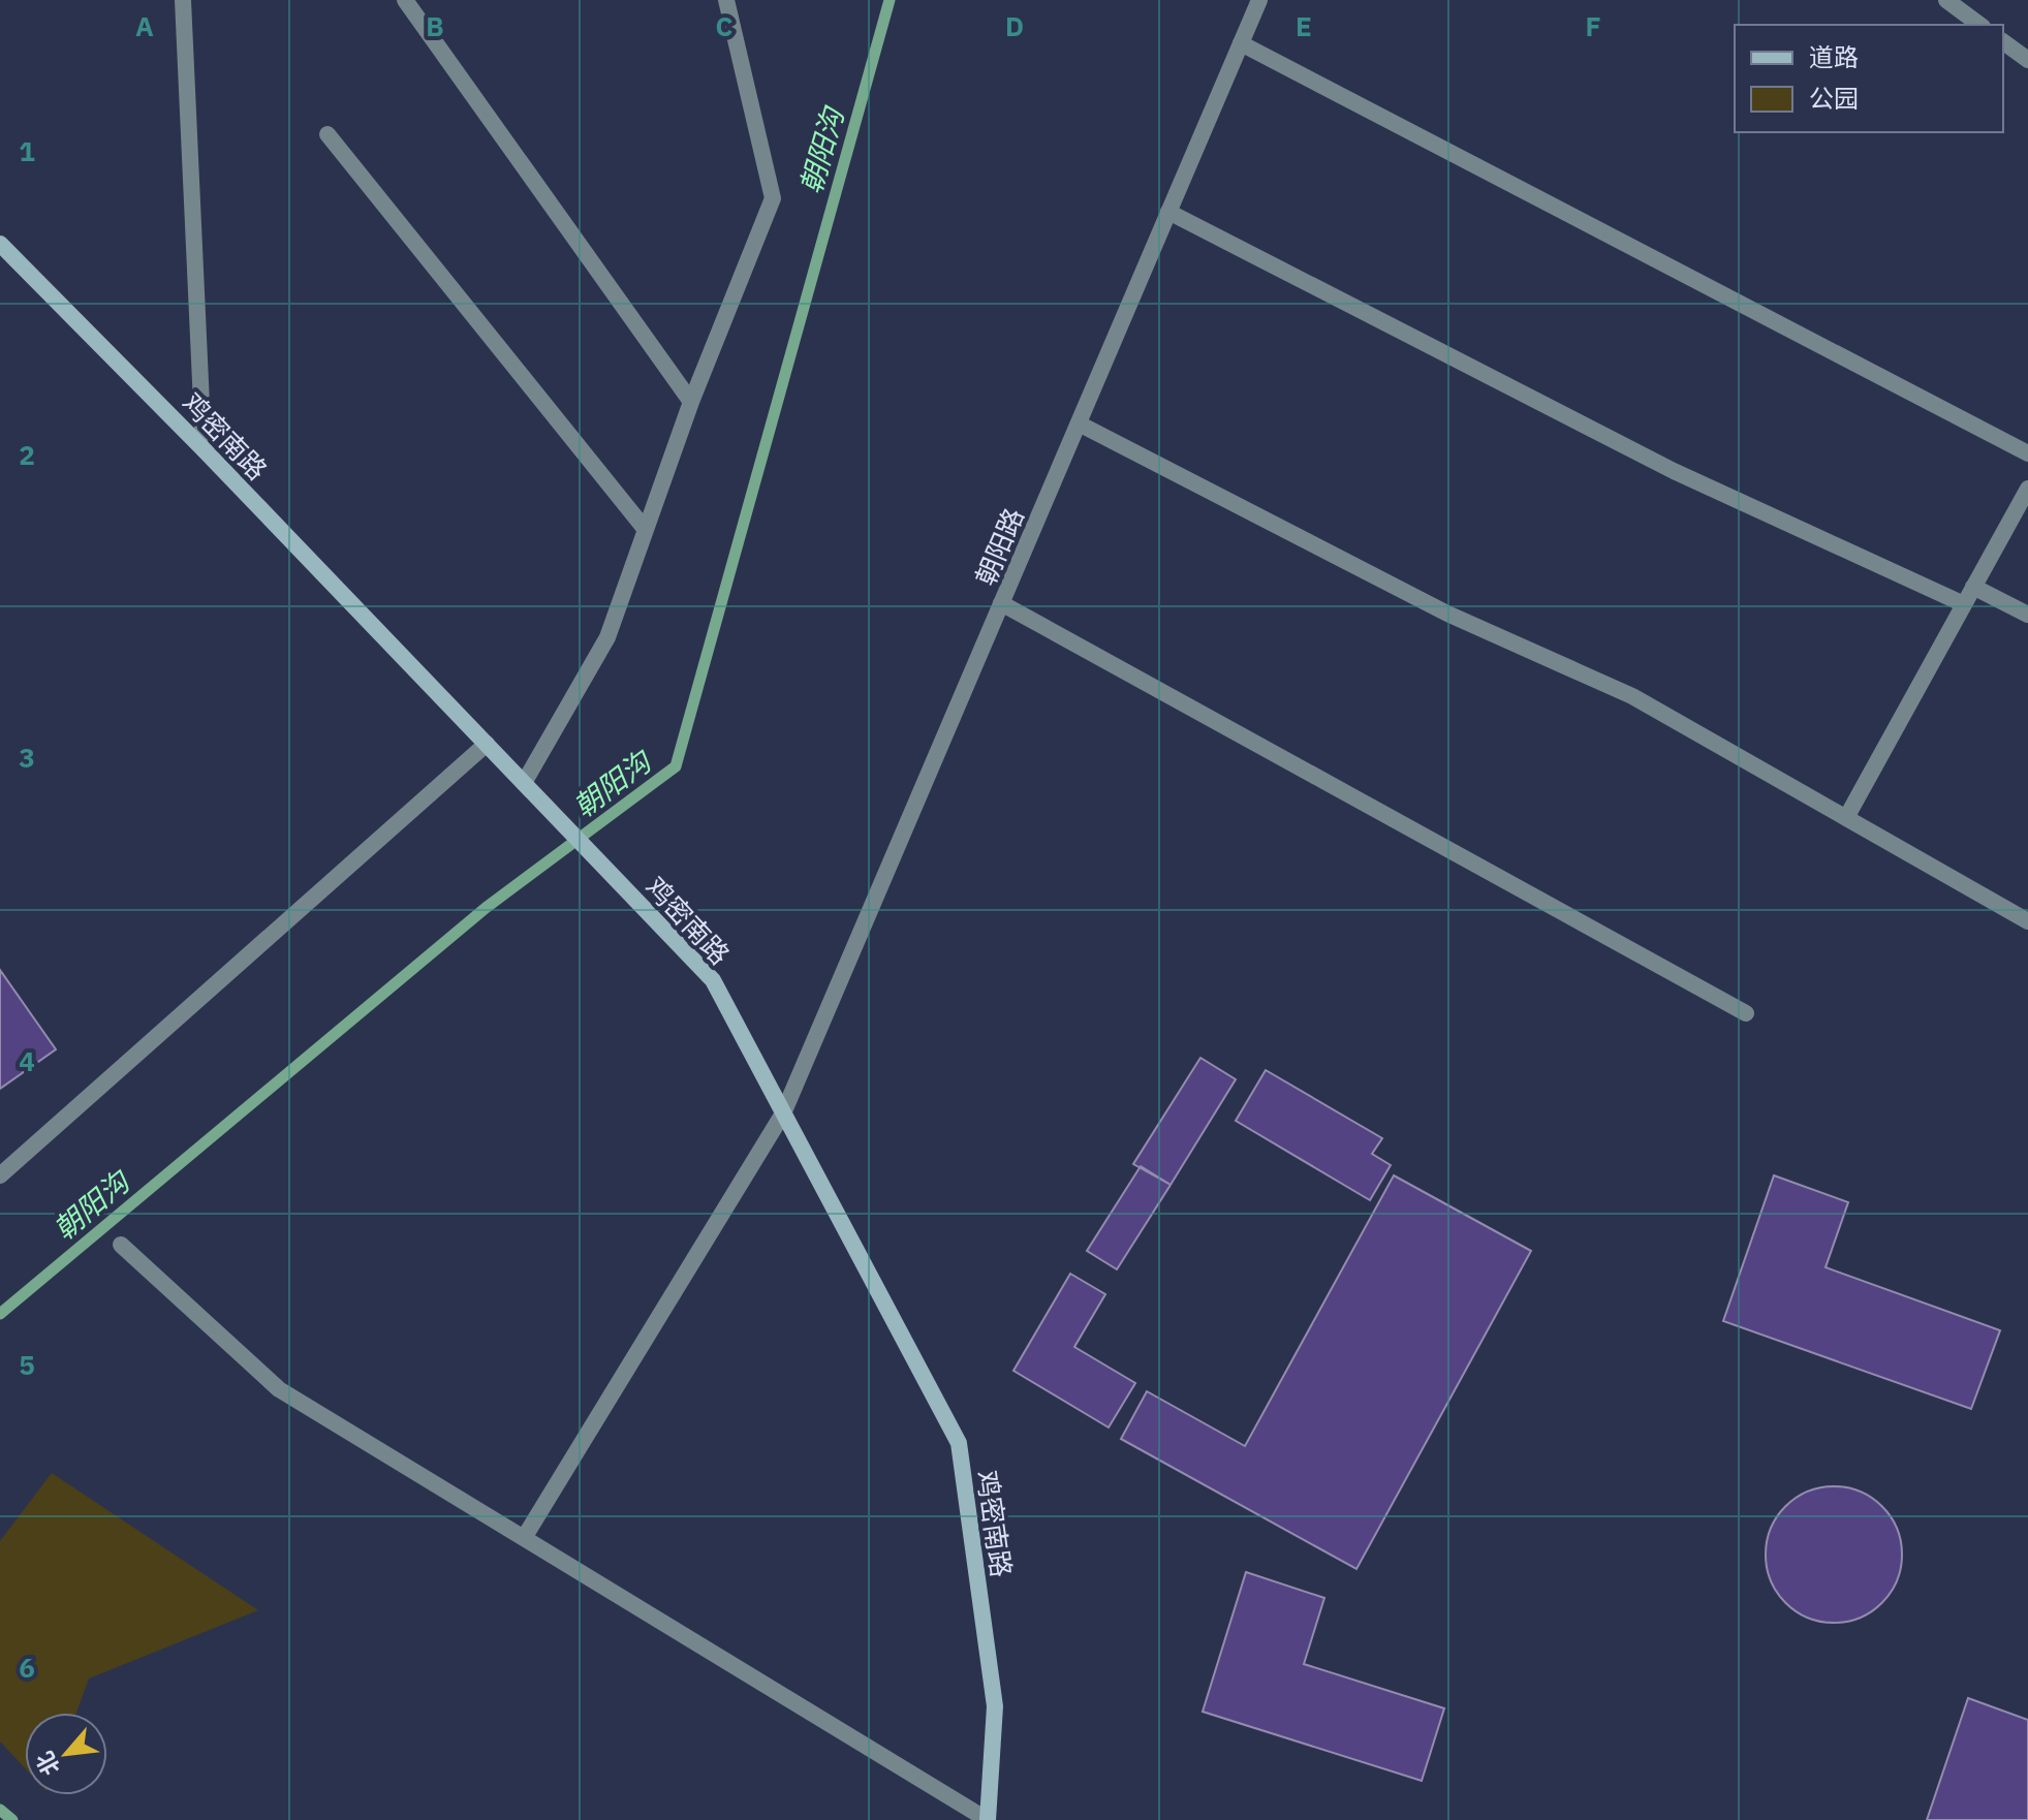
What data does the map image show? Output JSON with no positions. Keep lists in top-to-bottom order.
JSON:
{
  "streets": {
    "main road": ["鸡密南路"],
    "street": ["朝阳路"]
  },
  "crossings": [
    ["鸡密南路", "朝阳路"]
  ],
  "water": ["朝阳沟"],
  "legend": ["道路", "公园"],
  "north": "bottom left",
  "grid": {
    "columns": [
      "A",
      "B",
      "C",
      "D",
      "E",
      "F"
    ],
    "rows": [
      "1",
      "2",
      "3",
      "4",
      "5",
      "6"
    ]
  }
}
